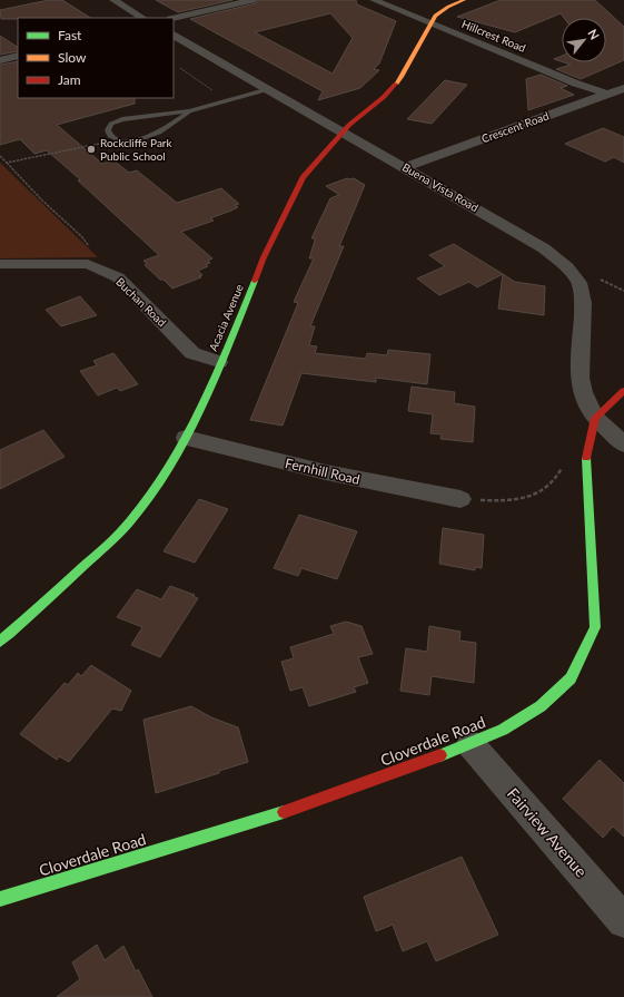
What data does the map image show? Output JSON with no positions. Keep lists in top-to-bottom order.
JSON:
{
  "streets": {
    "street": [
      "Hillcrest Road",
      "Crescent Road",
      "Buena Vista Road",
      "Buchan Road",
      "Acacia Avenue",
      "Fernhill Road",
      "Cloverdale Road",
      "Fairview Avenue"
    ]
  },
  "crossings": [
    ["Hillcrest Road", "Crescent Road"],
    ["Hillcrest Road", "Acacia Avenue"],
    ["Crescent Road", "Buena Vista Road"],
    ["Buena Vista Road", "Acacia Avenue"],
    ["Buena Vista Road", "Cloverdale Road"],
    ["Buchan Road", "Acacia Avenue"],
    ["Acacia Avenue", "Fernhill Road"],
    ["Cloverdale Road", "Fairview Avenue"]
  ],
  "places": ["Rockcliffe Park Public School"],
  "legend": ["Fast", "Slow", "Jam"],
  "north": "top right"
}
